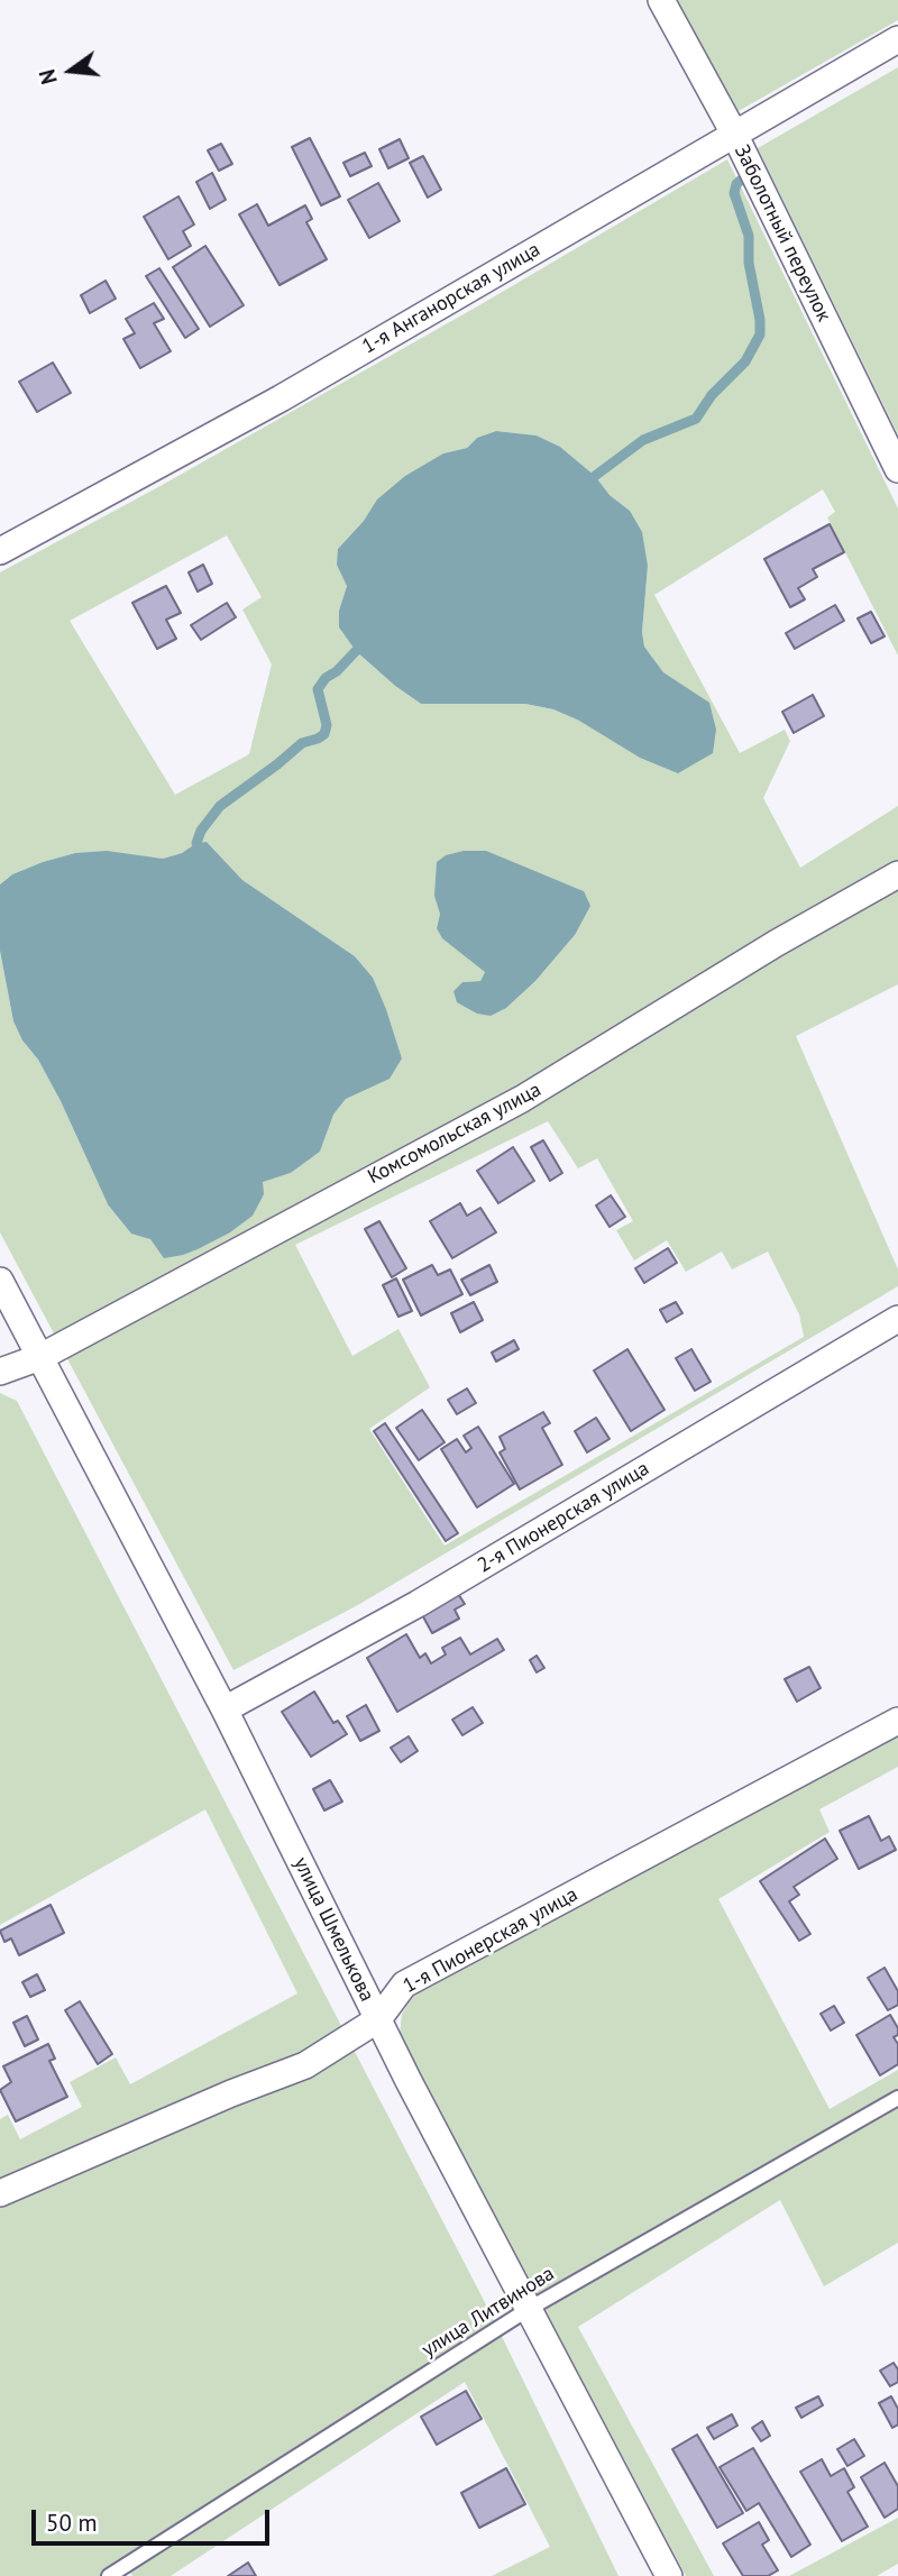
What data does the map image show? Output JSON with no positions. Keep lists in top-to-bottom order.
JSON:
{
  "streets": {
    "street": [
      "Заболотный переулок",
      "1-я Анганорская улица",
      "Комсомольская улица",
      "2-я Пионерская улица",
      "улица Шмелькова",
      "1-я Пионерская улица"
    ],
    "lane": ["улица Литвинова"]
  },
  "crossings": [
    ["Заболотный переулок", "1-я Анганорская улица"],
    ["Комсомольская улица", "улица Шмелькова"],
    ["2-я Пионерская улица", "улица Шмелькова"],
    ["улица Шмелькова", "1-я Пионерская улица"],
    ["улица Шмелькова", "улица Литвинова"]
  ],
  "scale_bar": "50 m",
  "north": "left"
}
